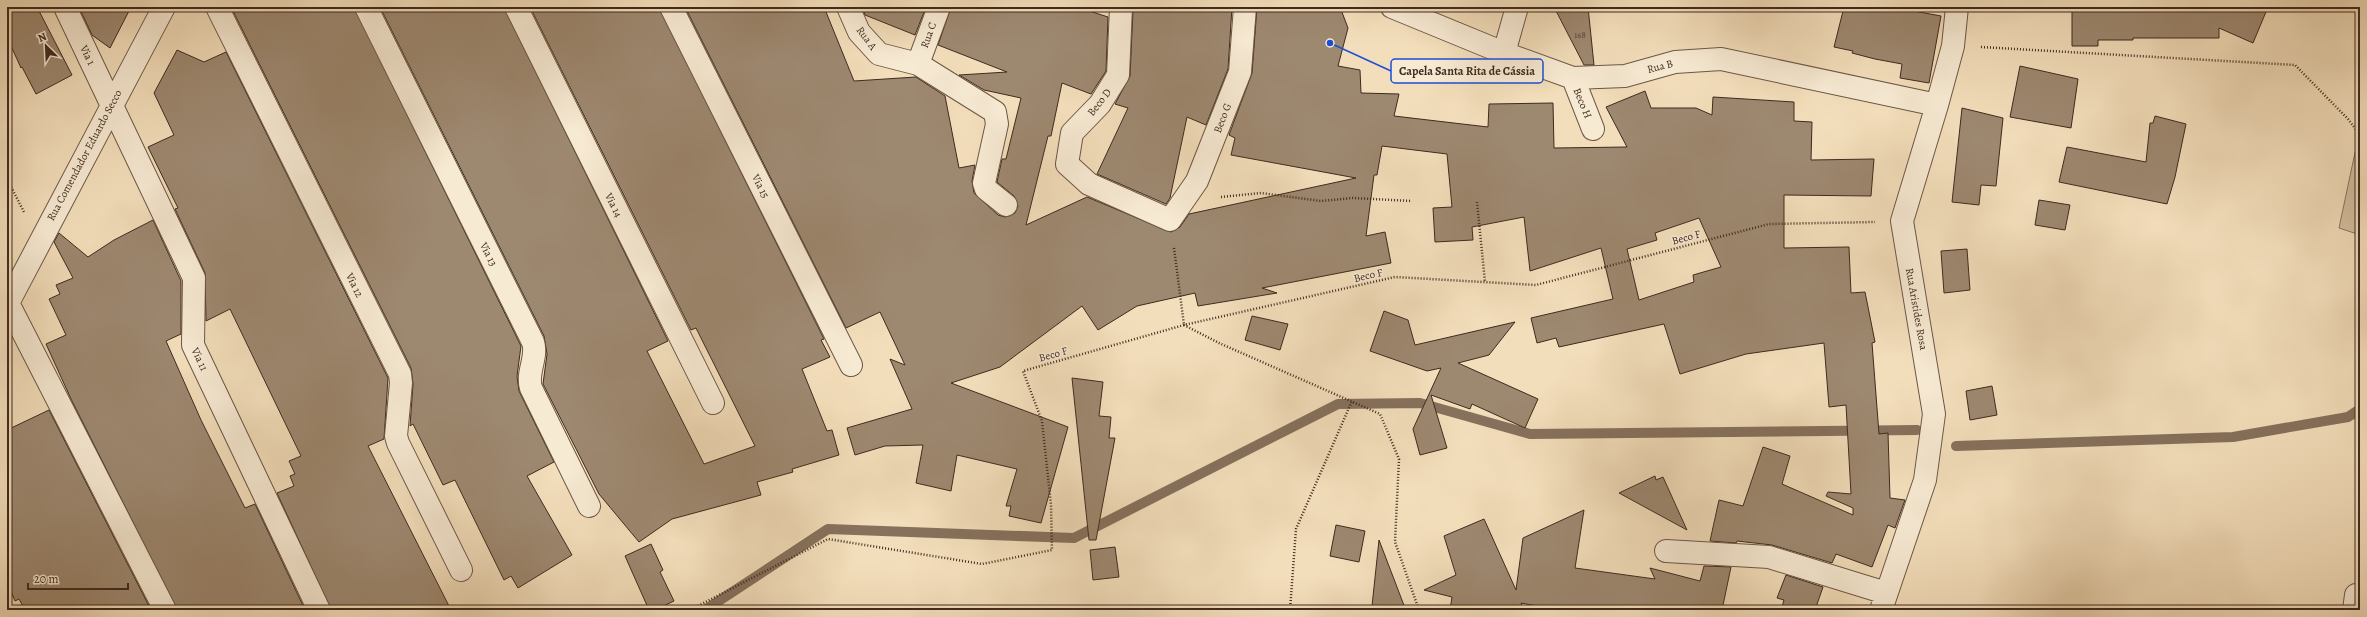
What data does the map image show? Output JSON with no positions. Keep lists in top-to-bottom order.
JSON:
{
  "streets": {
    "street": [
      "Rua C",
      "Rua A",
      "Via 1",
      "Rua B",
      "Beco D",
      "Beco H",
      "Beco G",
      "Rua Comendador Eduardo Secco",
      "Via 15",
      "Via 14",
      "Via 13",
      "Via 12",
      "Rua Aristides Rosa",
      "Via 11"
    ],
    "path": ["Beco F"]
  },
  "crossings": [
    ["Rua C", "Rua A"],
    ["Via 1", "Rua Comendador Eduardo Secco"],
    ["Via 1", "Via 11"],
    ["Rua B", "Beco H"],
    ["Rua B", "Rua Aristides Rosa"],
    ["Beco D", "Beco G"],
    ["Rua Comendador Eduardo Secco", "Via 11"],
    ["Beco F", "Rua Aristides Rosa"]
  ],
  "places": ["Capela Santa Rita de Cássia"],
  "house_numbers": ["168"],
  "scale_bar": "20 m",
  "north": "top left"
}
